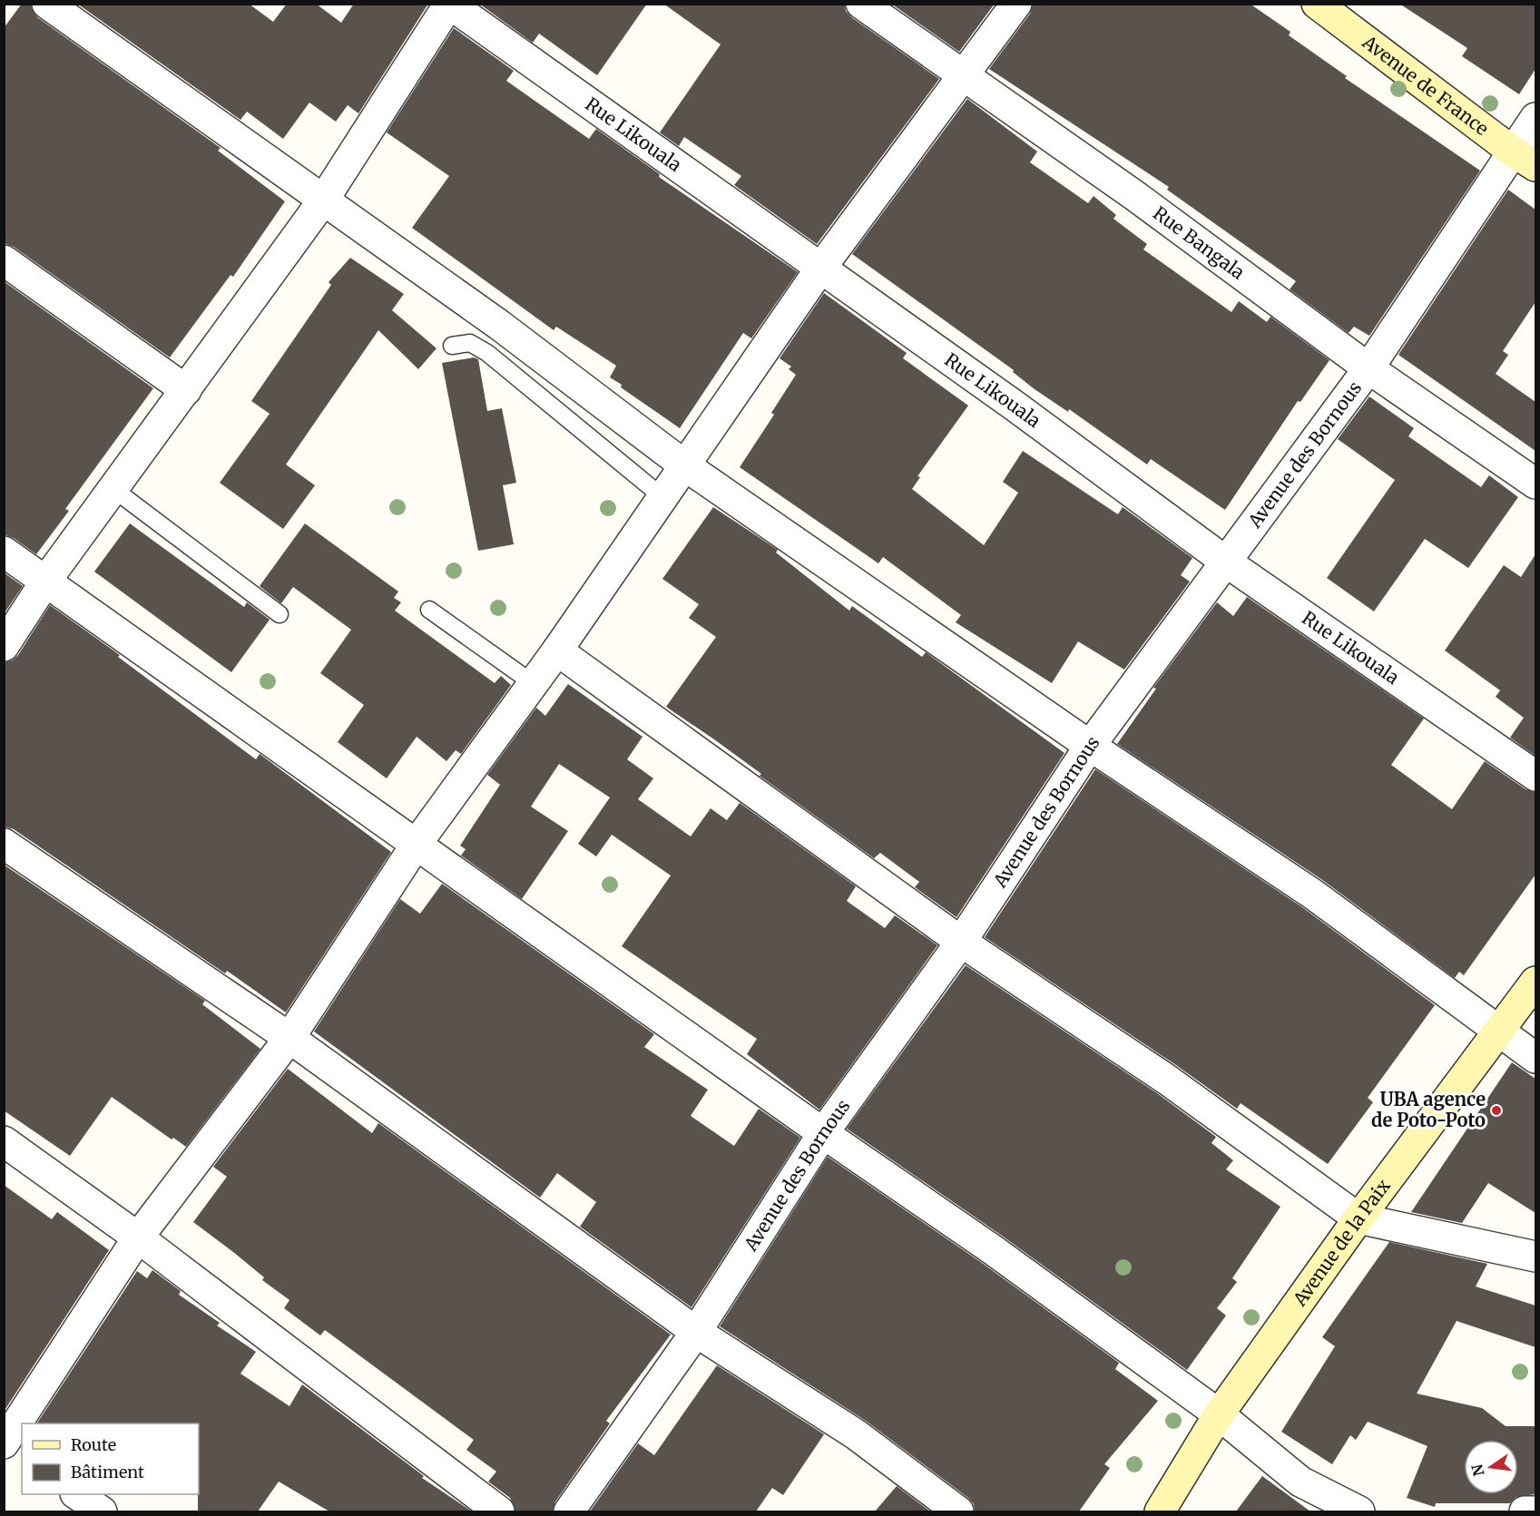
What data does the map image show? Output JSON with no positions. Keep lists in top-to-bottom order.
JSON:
{
  "streets": {
    "main road": ["Avenue de France", "Avenue de la Paix"],
    "street": ["Rue Likouala", "Rue Bangala", "Avenue des Bornous"]
  },
  "crossings": [
    ["Avenue de France", "Avenue des Bornous"],
    ["Rue Likouala", "Avenue des Bornous"],
    ["Rue Bangala", "Avenue des Bornous"]
  ],
  "places": ["UBA agence de Poto-Poto"],
  "legend": ["Route", "Bâtiment"],
  "north": "left"
}
